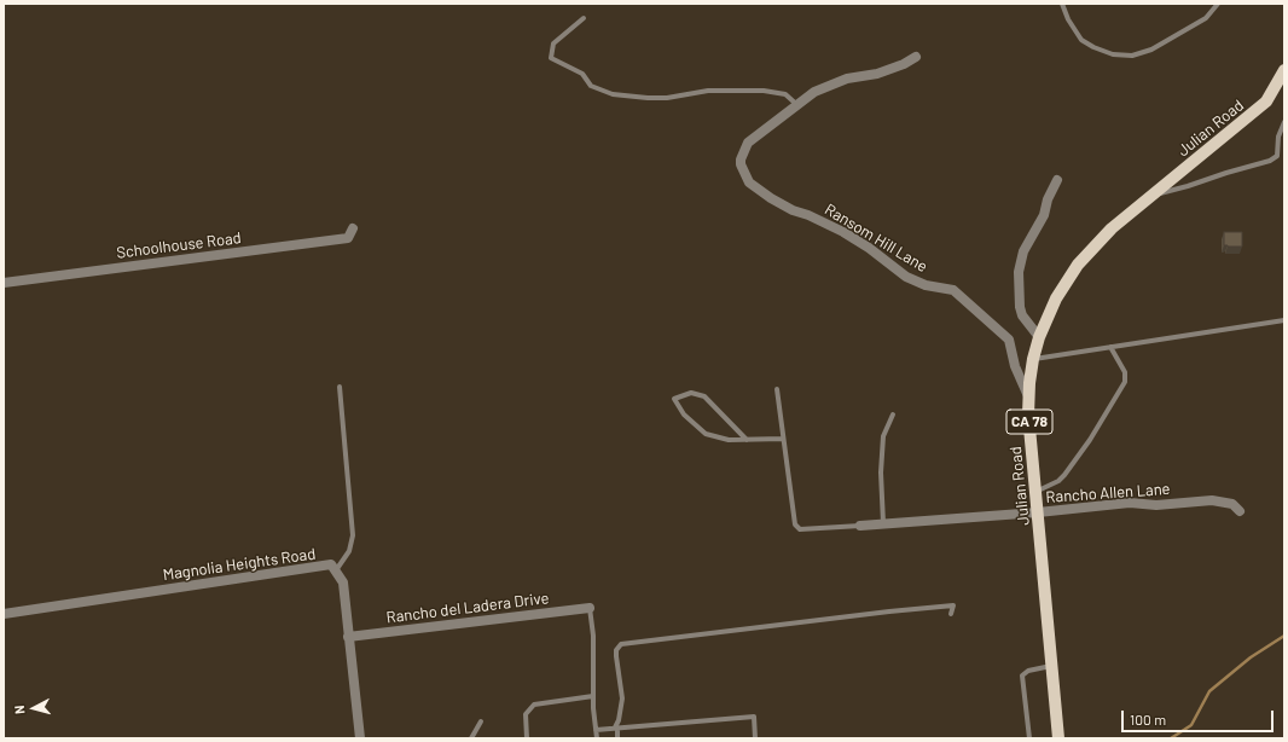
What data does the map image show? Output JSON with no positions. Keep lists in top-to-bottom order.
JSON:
{
  "streets": {
    "main road": ["Julian Road", "CA 78"],
    "street": [
      "Ransom Hill Lane",
      "Schoolhouse Road",
      "Rancho Allen Lane",
      "Magnolia Heights Road",
      "Rancho del Ladera Drive"
    ]
  },
  "crossings": [
    ["Julian Road", "Ransom Hill Lane"],
    ["Julian Road", "Rancho Allen Lane"],
    ["Magnolia Heights Road", "Rancho del Ladera Drive"]
  ],
  "scale_bar": "100 m",
  "north": "left"
}
